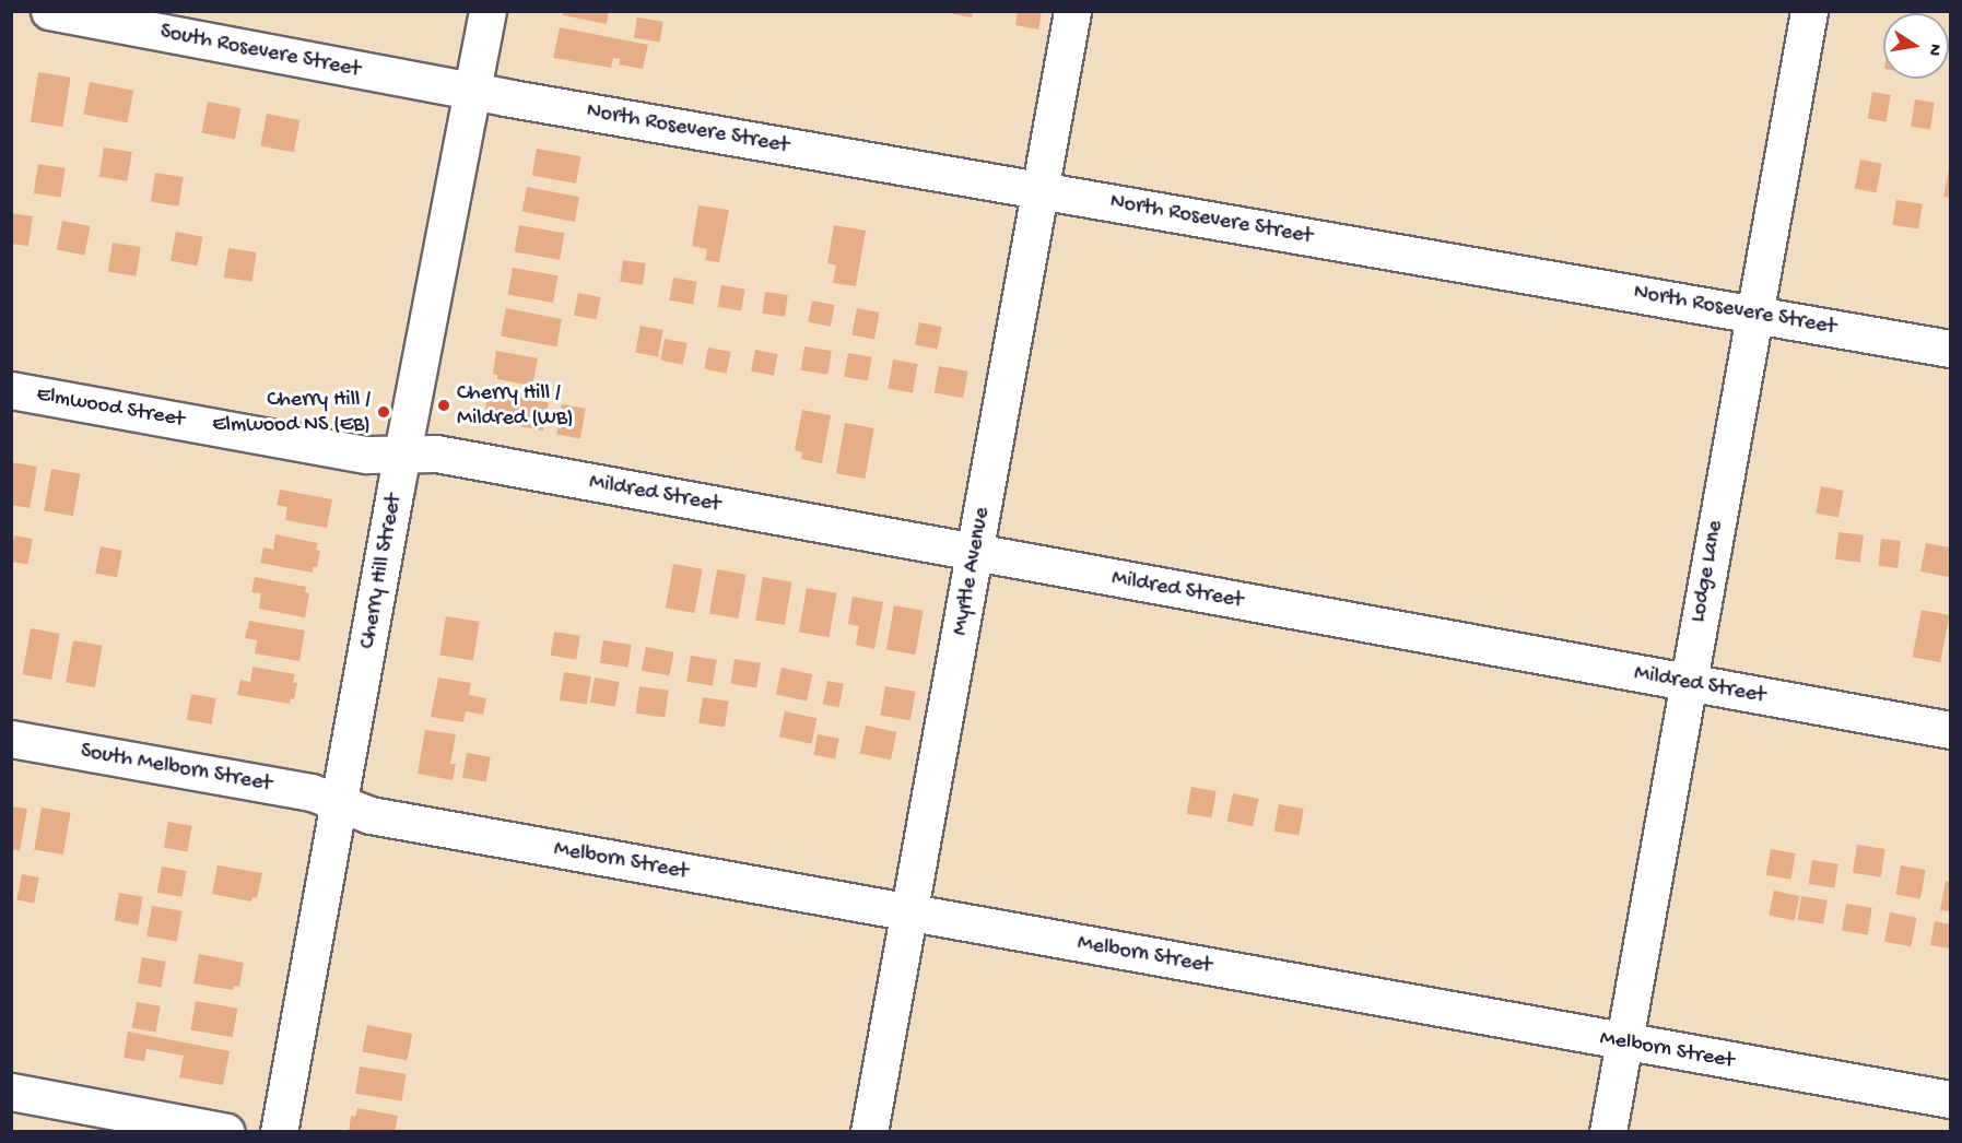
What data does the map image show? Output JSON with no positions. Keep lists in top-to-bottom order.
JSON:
{
  "streets": {
    "street": [
      "South Rosevere Street",
      "North Rosevere Street",
      "Elmwood Street",
      "Mildred Street",
      "Cherry Hill Street",
      "Myrtle Avenue",
      "Lodge Lane",
      "South Melborn Street",
      "Melborn Street"
    ]
  },
  "crossings": [
    ["South Rosevere Street", "North Rosevere Street"],
    ["South Rosevere Street", "Cherry Hill Street"],
    ["North Rosevere Street", "Cherry Hill Street"],
    ["North Rosevere Street", "Myrtle Avenue"],
    ["North Rosevere Street", "Lodge Lane"],
    ["Elmwood Street", "Mildred Street"],
    ["Elmwood Street", "Cherry Hill Street"],
    ["Mildred Street", "Cherry Hill Street"],
    ["Mildred Street", "Myrtle Avenue"],
    ["Mildred Street", "Lodge Lane"],
    ["Cherry Hill Street", "South Melborn Street"],
    ["Cherry Hill Street", "Melborn Street"],
    ["Myrtle Avenue", "Melborn Street"],
    ["Lodge Lane", "Melborn Street"],
    ["South Melborn Street", "Melborn Street"]
  ],
  "places": ["Cherry Hill / Mildred (WB)", "Cherry Hill / Elmwood NS (EB)"],
  "north": "right"
}
